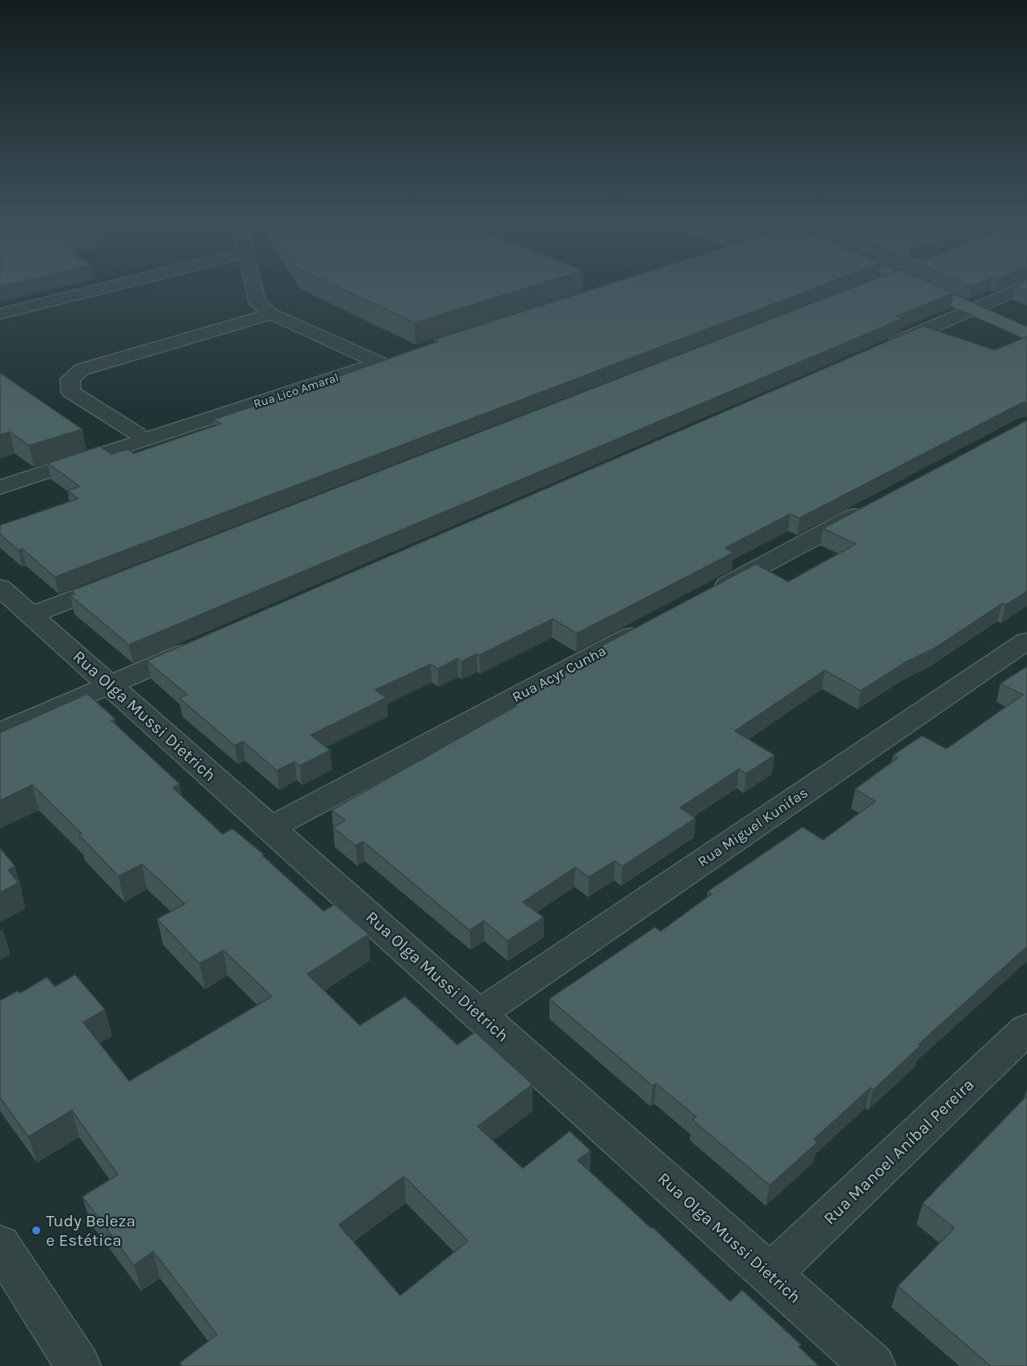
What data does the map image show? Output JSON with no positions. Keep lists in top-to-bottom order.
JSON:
{
  "streets": {
    "street": [
      "Rua Lico Amaral",
      "Rua Acyr Cunha",
      "Rua Olga Mussi Dietrich",
      "Rua Miguel Kunifas",
      "Rua Manoel Aníbal Pereira"
    ]
  },
  "crossings": [
    ["Rua Acyr Cunha", "Rua Olga Mussi Dietrich"],
    ["Rua Olga Mussi Dietrich", "Rua Miguel Kunifas"],
    ["Rua Olga Mussi Dietrich", "Rua Manoel Aníbal Pereira"]
  ],
  "places": ["Tudy Beleza e Estética"]
}
